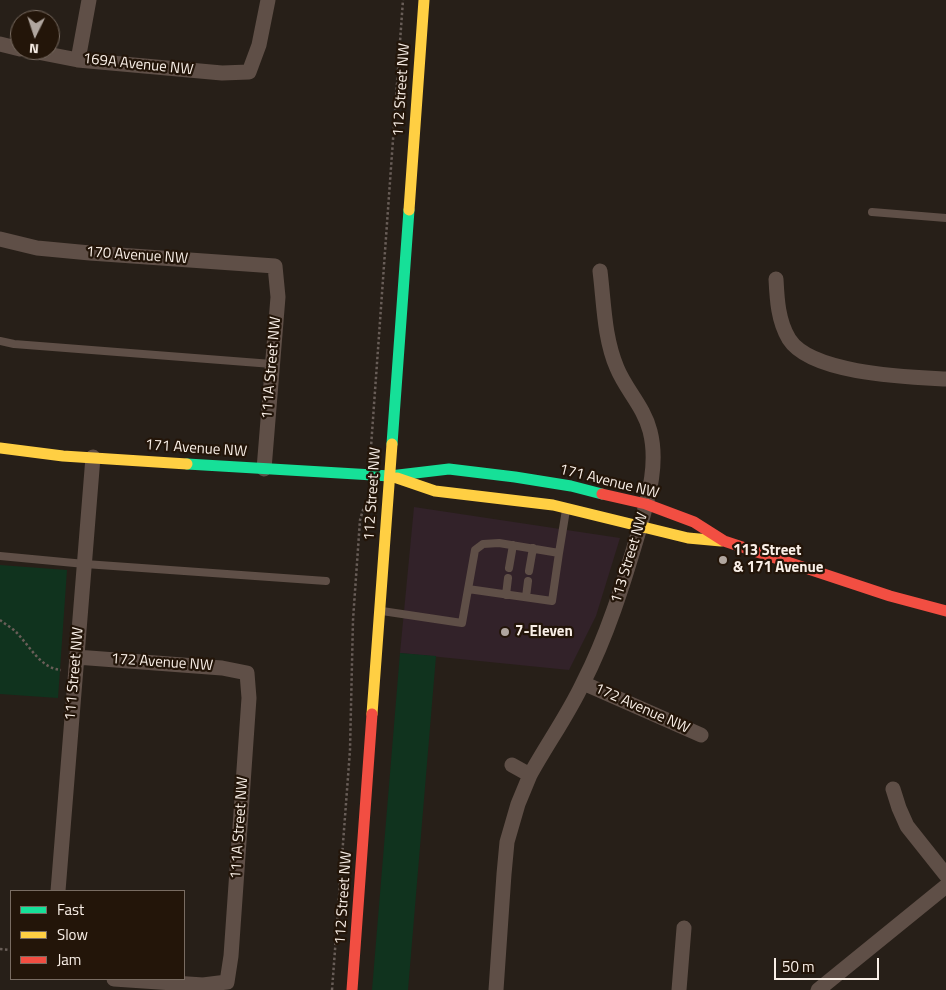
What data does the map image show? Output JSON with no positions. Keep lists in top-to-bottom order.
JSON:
{
  "streets": {
    "street": [
      "169A Avenue NW",
      "112 Street NW",
      "170 Avenue NW",
      "111A Street NW",
      "171 Avenue NW",
      "113 Street NW",
      "172 Avenue NW",
      "111 Street NW"
    ]
  },
  "crossings": [
    ["112 Street NW", "171 Avenue NW"],
    ["170 Avenue NW", "111A Street NW"],
    ["111A Street NW", "171 Avenue NW"],
    ["111A Street NW", "172 Avenue NW"],
    ["171 Avenue NW", "113 Street NW"],
    ["171 Avenue NW", "111 Street NW"],
    ["113 Street NW", "172 Avenue NW"],
    ["172 Avenue NW", "111 Street NW"]
  ],
  "places": ["113 Street & 171 Avenue", "7-Eleven"],
  "legend": ["Fast", "Slow", "Jam"],
  "scale_bar": "50 m",
  "north": "bottom"
}
